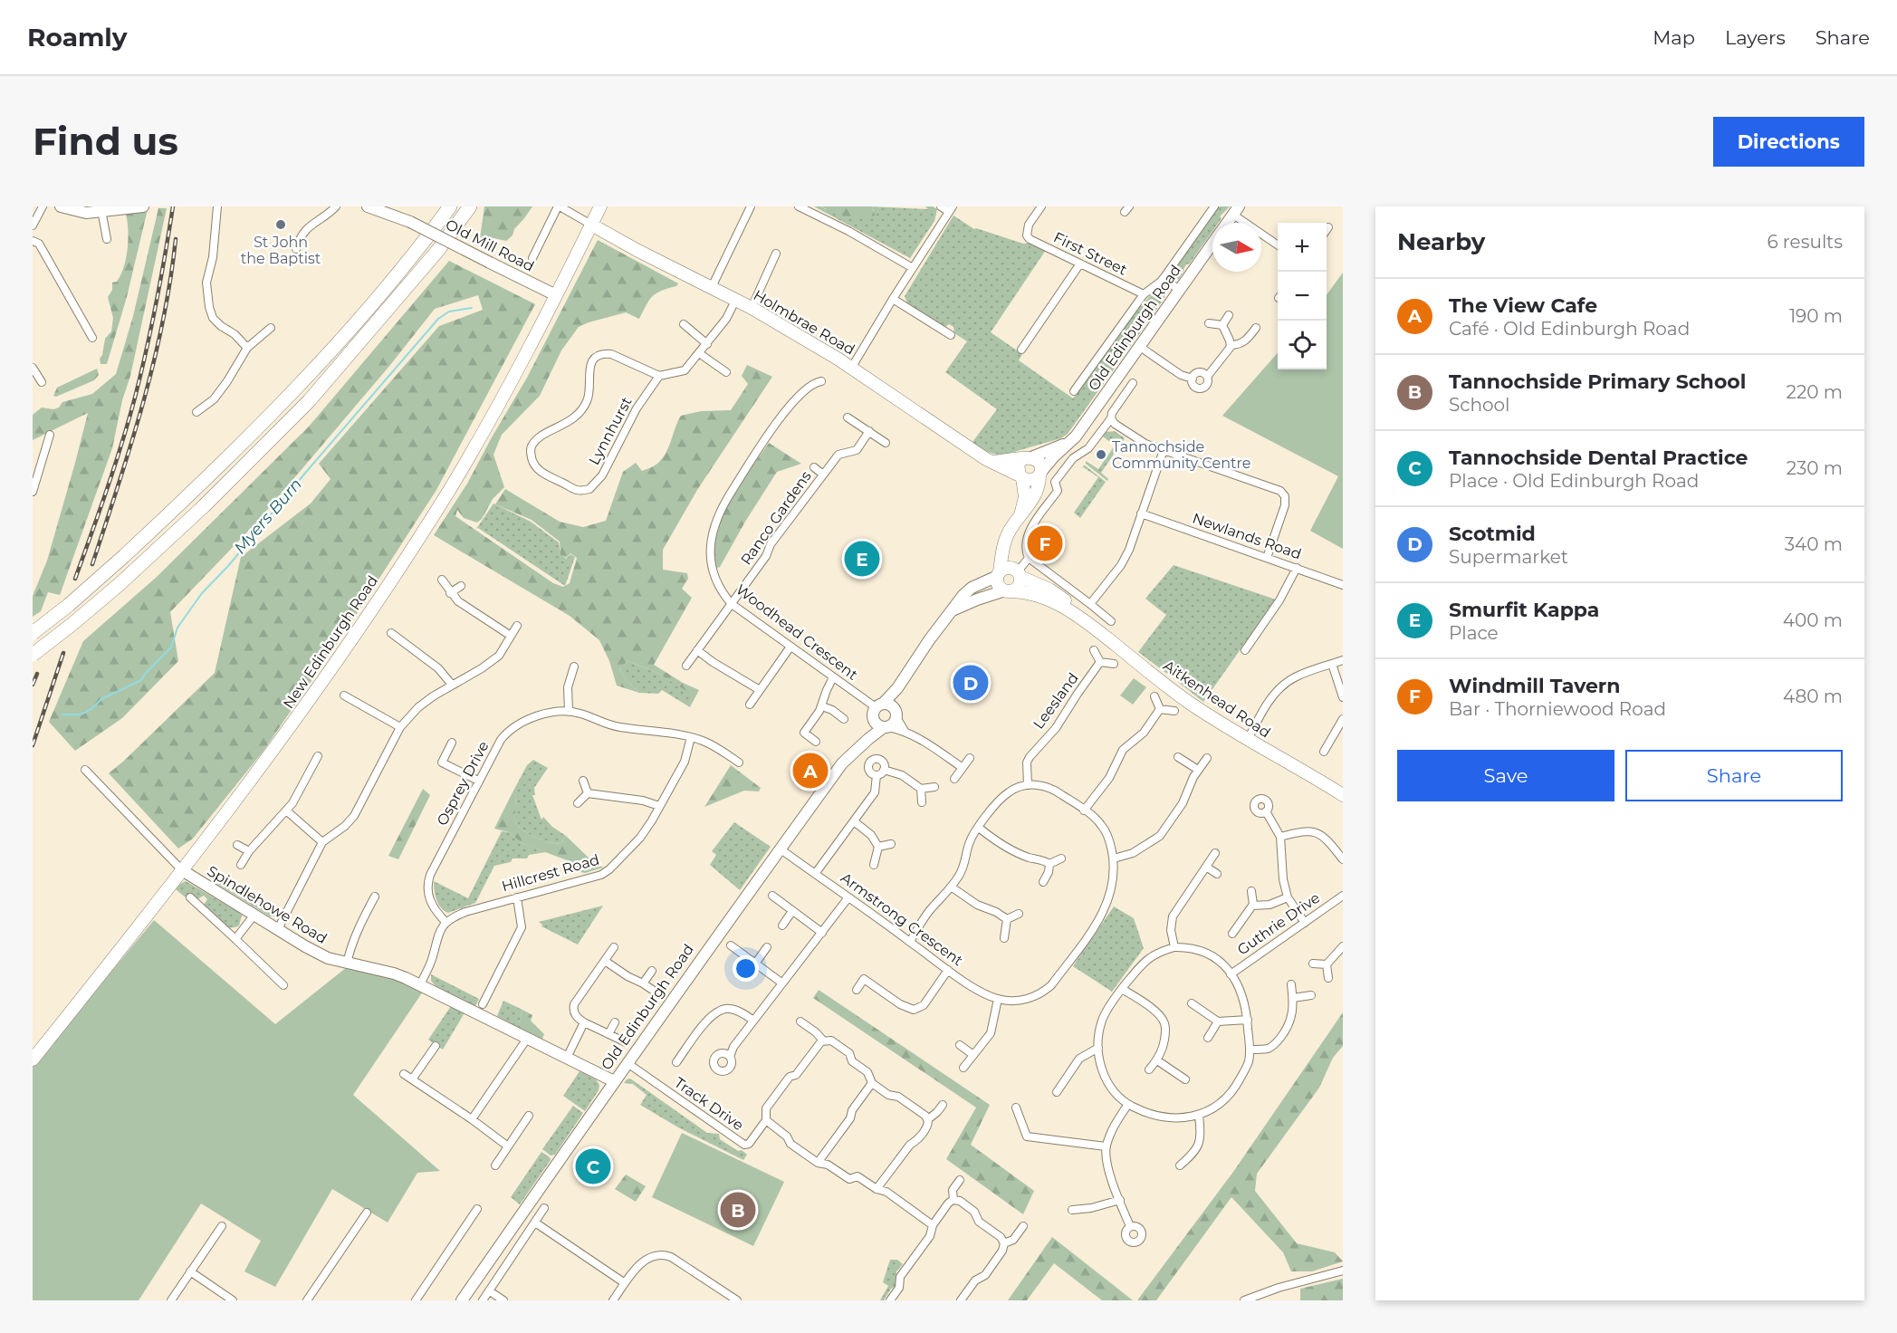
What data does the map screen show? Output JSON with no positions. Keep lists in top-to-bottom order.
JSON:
{
  "streets": {
    "main road": [
      "Old Mill Road",
      "Holmbrae Road",
      "Old Edinburgh Road",
      "New Edinburgh Road",
      "Aitkenhead Road",
      "Spindlehowe Road"
    ],
    "street": [
      "First Street",
      "Lynnhurst",
      "Ranco Gardens",
      "Newlands Road",
      "Woodhead Crescent",
      "Leesland",
      "Osprey Drive",
      "Hillcrest Road",
      "Armstrong Crescent",
      "Guthrie Drive",
      "Track Drive"
    ]
  },
  "crossings": [
    ["Old Mill Road", "New Edinburgh Road"],
    ["Holmbrae Road", "Old Edinburgh Road"],
    ["Holmbrae Road", "New Edinburgh Road"],
    ["Old Edinburgh Road", "Woodhead Crescent"],
    ["Old Edinburgh Road", "Aitkenhead Road"],
    ["Old Edinburgh Road", "Spindlehowe Road"],
    ["Old Edinburgh Road", "Armstrong Crescent"],
    ["Old Edinburgh Road", "Track Drive"],
    ["Ranco Gardens", "Woodhead Crescent"],
    ["New Edinburgh Road", "Spindlehowe Road"],
    ["Osprey Drive", "Hillcrest Road"]
  ],
  "water": ["Myers Burn"],
  "places": ["St John the Baptist", "Tannochside Community Centre"],
  "north": "right",
  "page": {
    "header": "Roamly",
    "nav": ["Map", "Layers", "Share"],
    "buttons": [
      "Directions",
      ["Save", "Share"]
    ],
    "title": "Find us",
    "heading": ["Nearby", "6 results"],
    "map_buttons": ["+", "−"],
    "list": [
      {
        "mark": "A",
        "name": "The View Cafe",
        "note": "Café · Old Edinburgh Road",
        "value": "190 m"
      },
      {
        "mark": "B",
        "name": "Tannochside Primary School",
        "note": "School",
        "value": "220 m"
      },
      {
        "mark": "C",
        "name": "Tannochside Dental Practice",
        "note": "Place · Old Edinburgh Road",
        "value": "230 m"
      },
      {
        "mark": "D",
        "name": "Scotmid",
        "note": "Supermarket",
        "value": "340 m"
      },
      {
        "mark": "E",
        "name": "Smurfit Kappa",
        "note": "Place",
        "value": "400 m"
      },
      {
        "mark": "F",
        "name": "Windmill Tavern",
        "note": "Bar · Thorniewood Road",
        "value": "480 m"
      }
    ],
    "pins": [
      "F",
      "E",
      "D",
      "A",
      "C",
      "B"
    ]
  }
}
